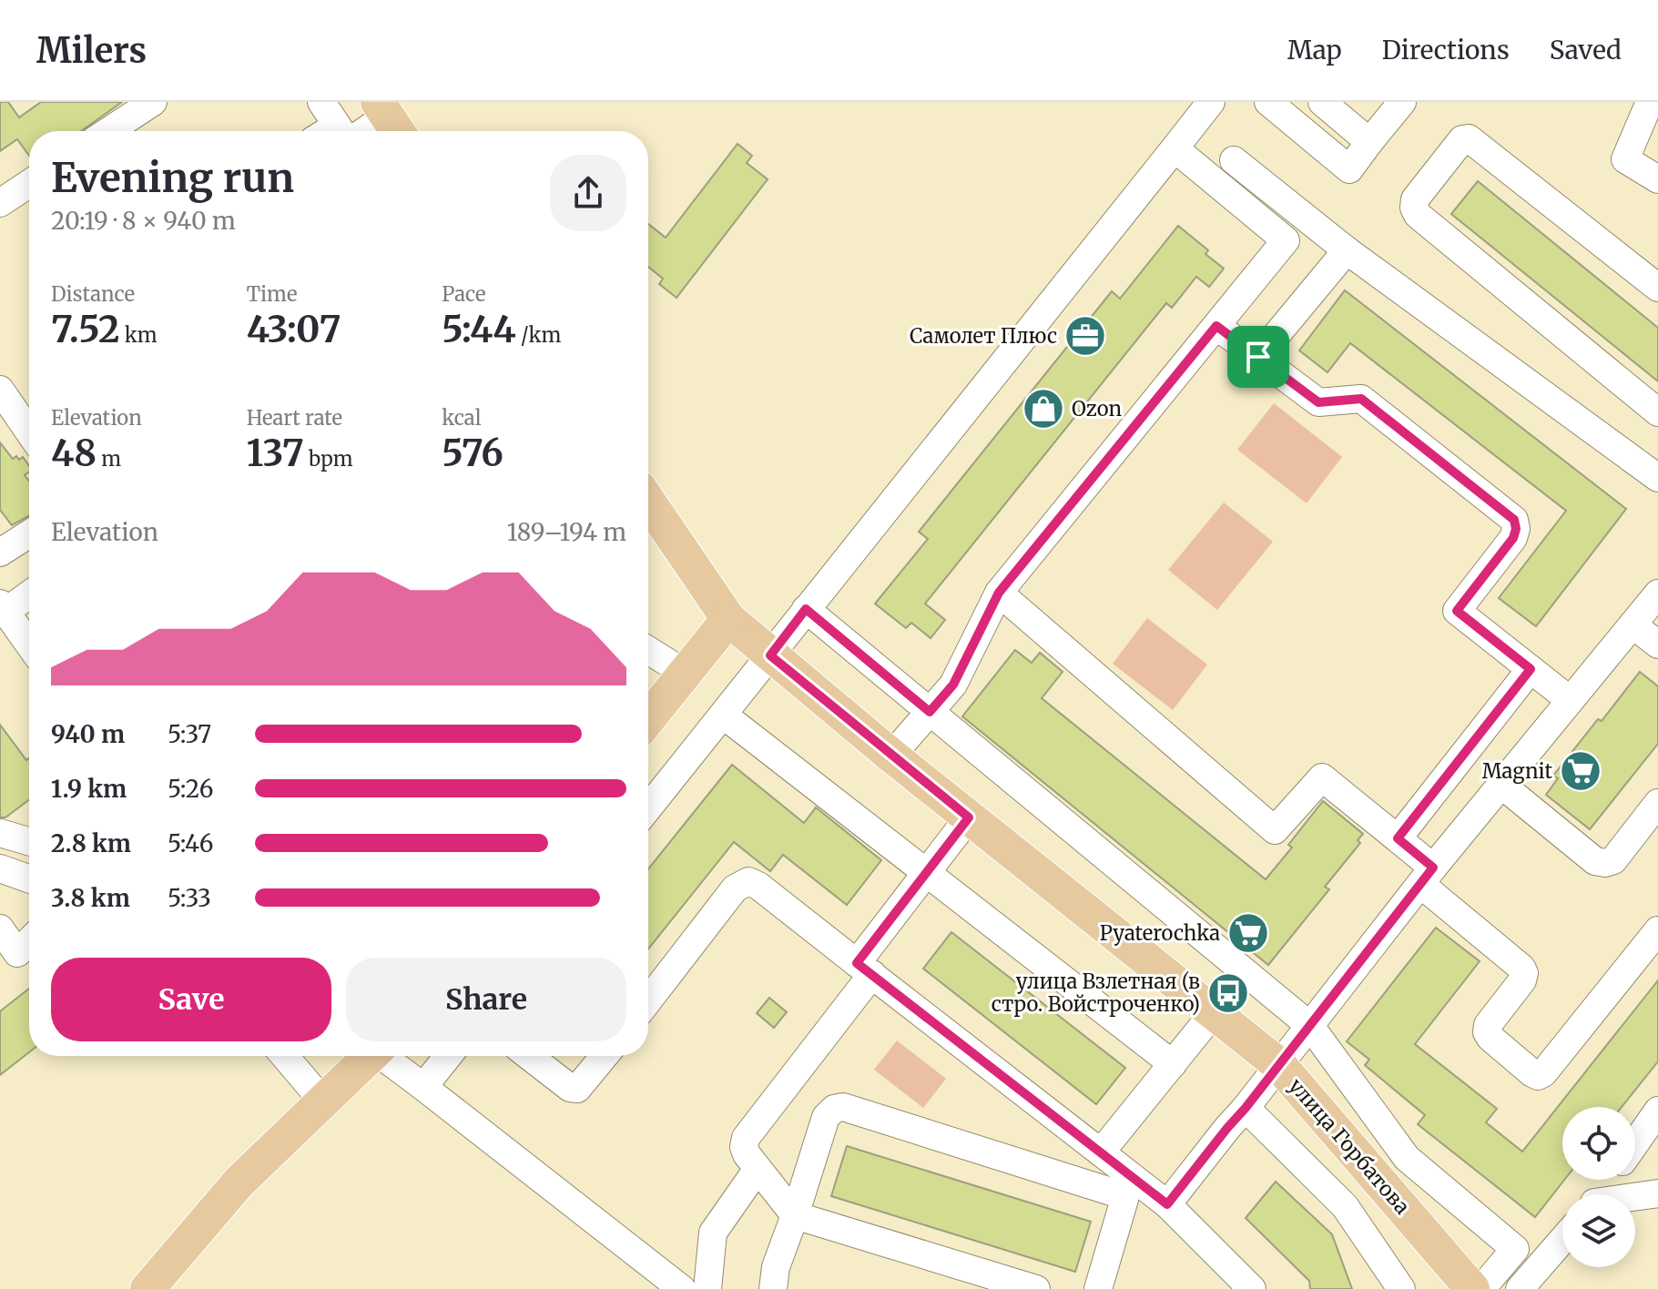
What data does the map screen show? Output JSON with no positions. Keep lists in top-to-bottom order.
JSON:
{
  "streets": {
    "main road": ["улица Горбатова"]
  },
  "places": {
    "office": ["Самолет Плюс"],
    "shop": ["Ozon"],
    "supermarket": ["Magnit", "Pyaterochka"],
    "bus stop": ["улица Взлетная (в стро. Войстроченко)"]
  },
  "page": {
    "header": "Milers",
    "nav": ["Map", "Directions", "Saved"],
    "heading": ["Evening run", "20:19 · 8 × 940 m"],
    "stats": [
      ["Distance", "7.52 km"],
      ["Time", "43:07"],
      ["Pace", "5:44 /km"],
      ["Elevation", "48 m"],
      ["Heart rate", "137 bpm"],
      ["kcal", "576"]
    ],
    "chart": ["Elevation", "189–194 m"],
    "list": [
      {
        "name": "940 m",
        "note": "5:37"
      },
      {
        "name": "1.9 km",
        "note": "5:26"
      },
      {
        "name": "2.8 km",
        "note": "5:46"
      },
      {
        "name": "3.8 km",
        "note": "5:33"
      }
    ],
    "buttons": ["Save", "Share"]
  }
}
